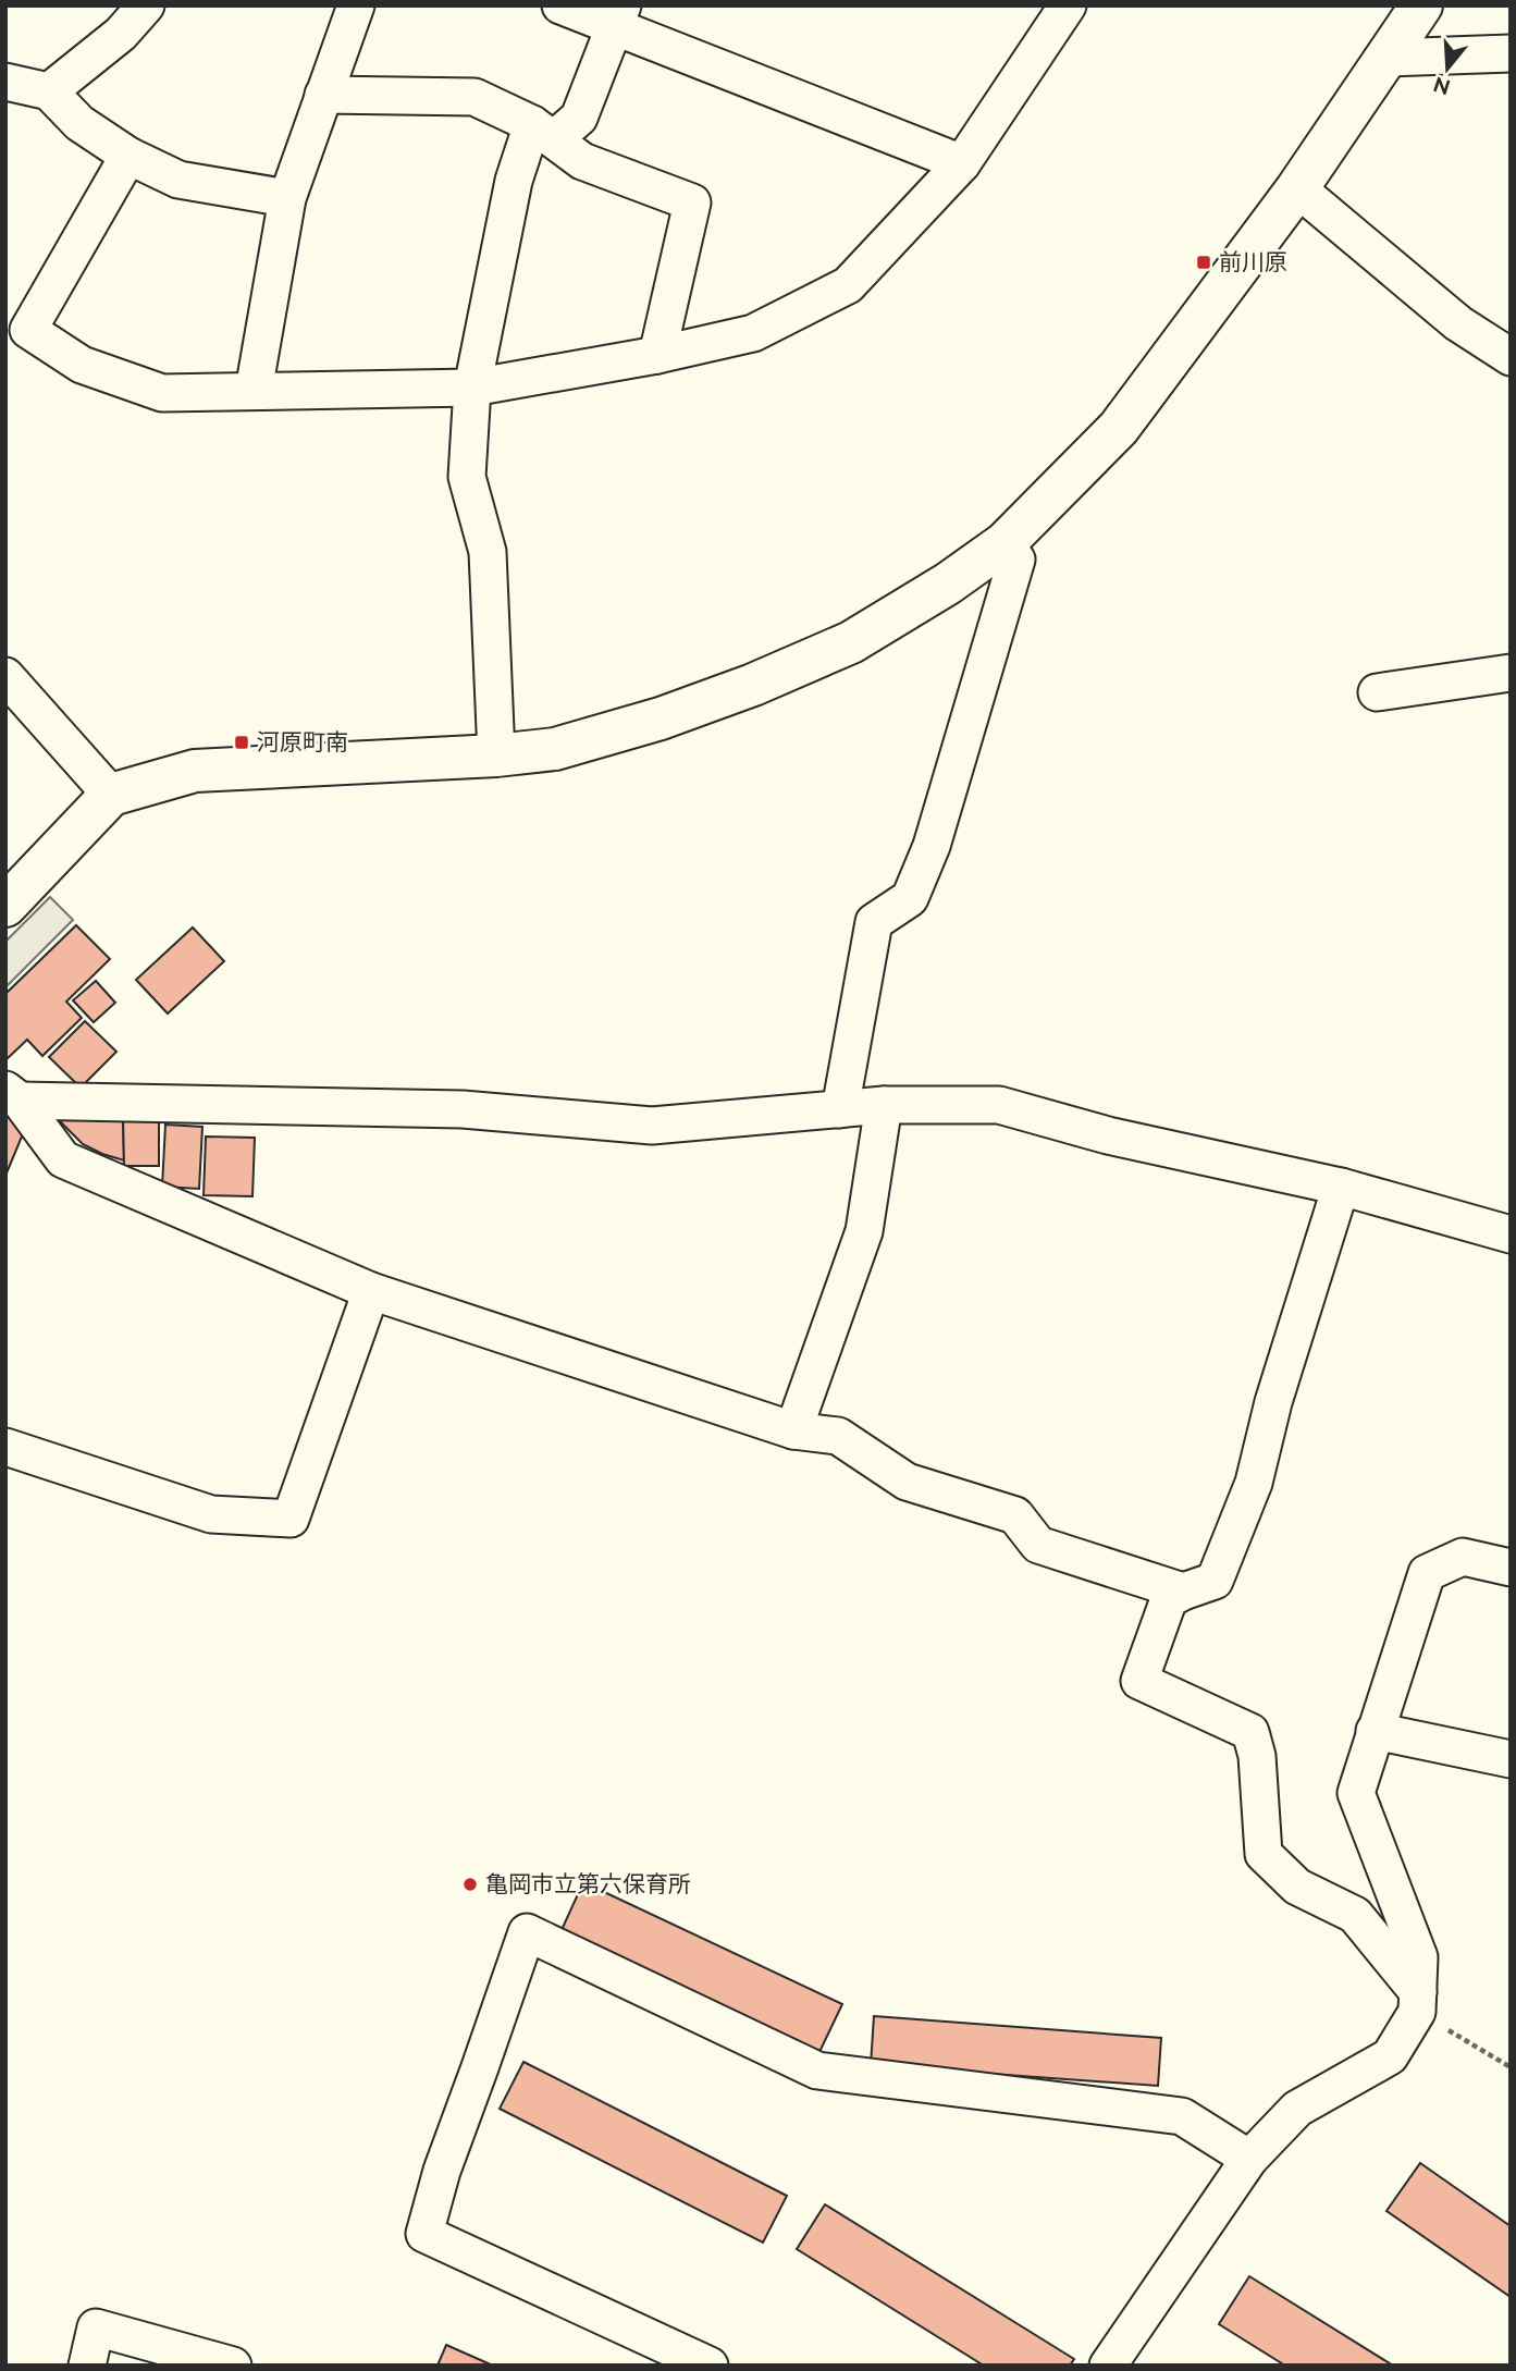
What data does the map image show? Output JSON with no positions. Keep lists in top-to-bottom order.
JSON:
{
  "places": {
    "transit": ["前川原", "河原町南"],
    "other": ["亀岡市立第六保育所"]
  },
  "north": "bottom"
}
